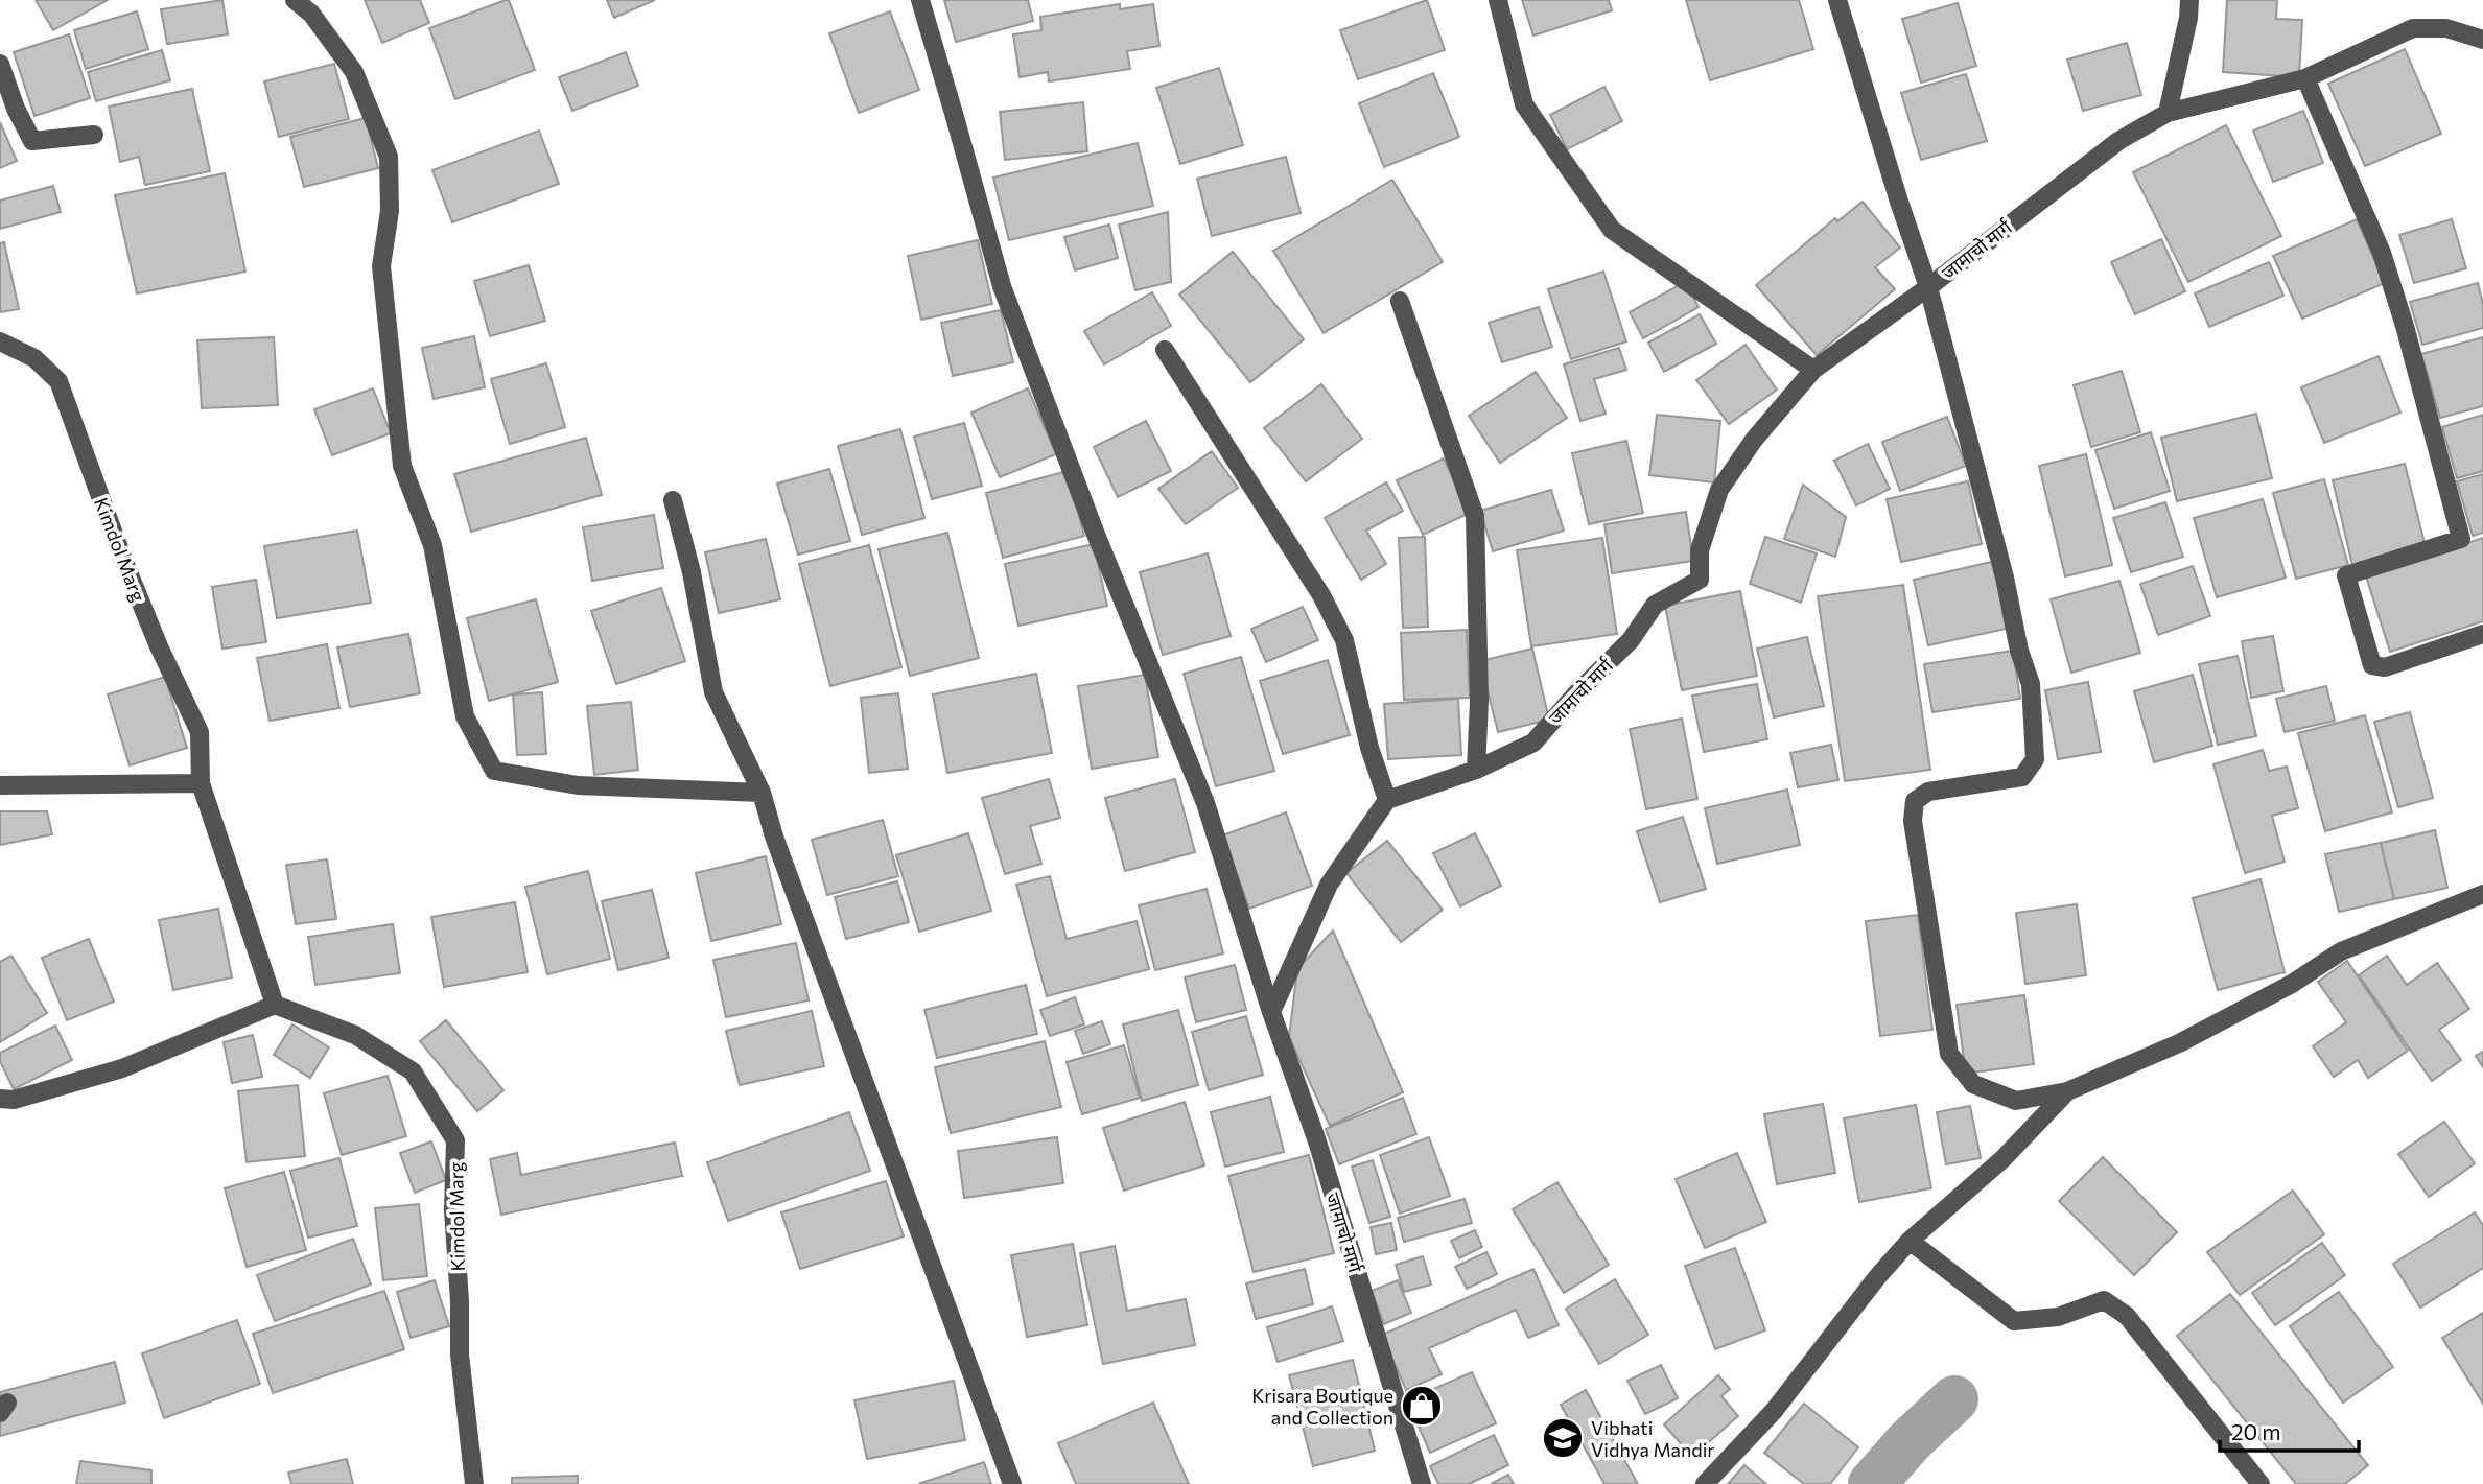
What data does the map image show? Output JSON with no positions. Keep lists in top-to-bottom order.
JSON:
{
  "streets": {
    "street": ["जामाचो मार्ग", "Kimdol Marg"]
  },
  "places": {
    "shop": ["Krisara Boutique and Collection"],
    "school or university": ["Vibhati Vidhya Mandir"]
  },
  "scale_bar": "20 m"
}
